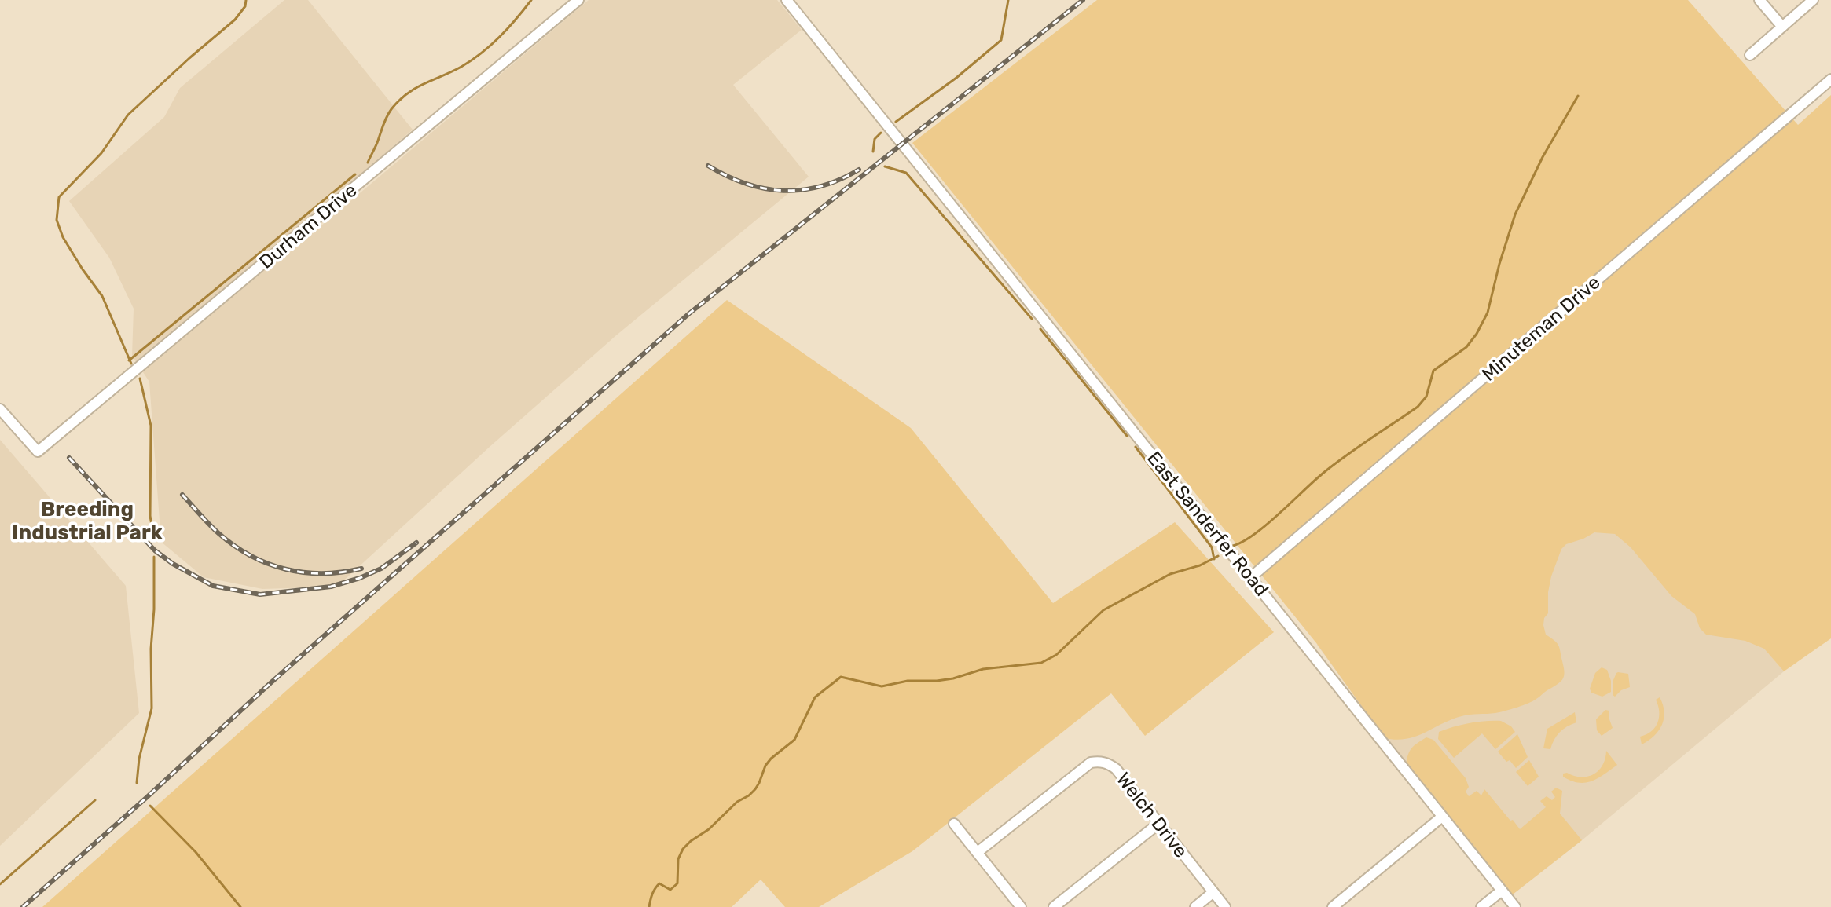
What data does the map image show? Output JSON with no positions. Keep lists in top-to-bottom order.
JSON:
{
  "streets": {
    "street": [
      "Durham Drive",
      "Minuteman Drive",
      "East Sanderfer Road",
      "Welch Drive"
    ]
  },
  "crossings": [
    ["Minuteman Drive", "East Sanderfer Road"]
  ],
  "districts": ["Breeding Industrial Park"]
}
